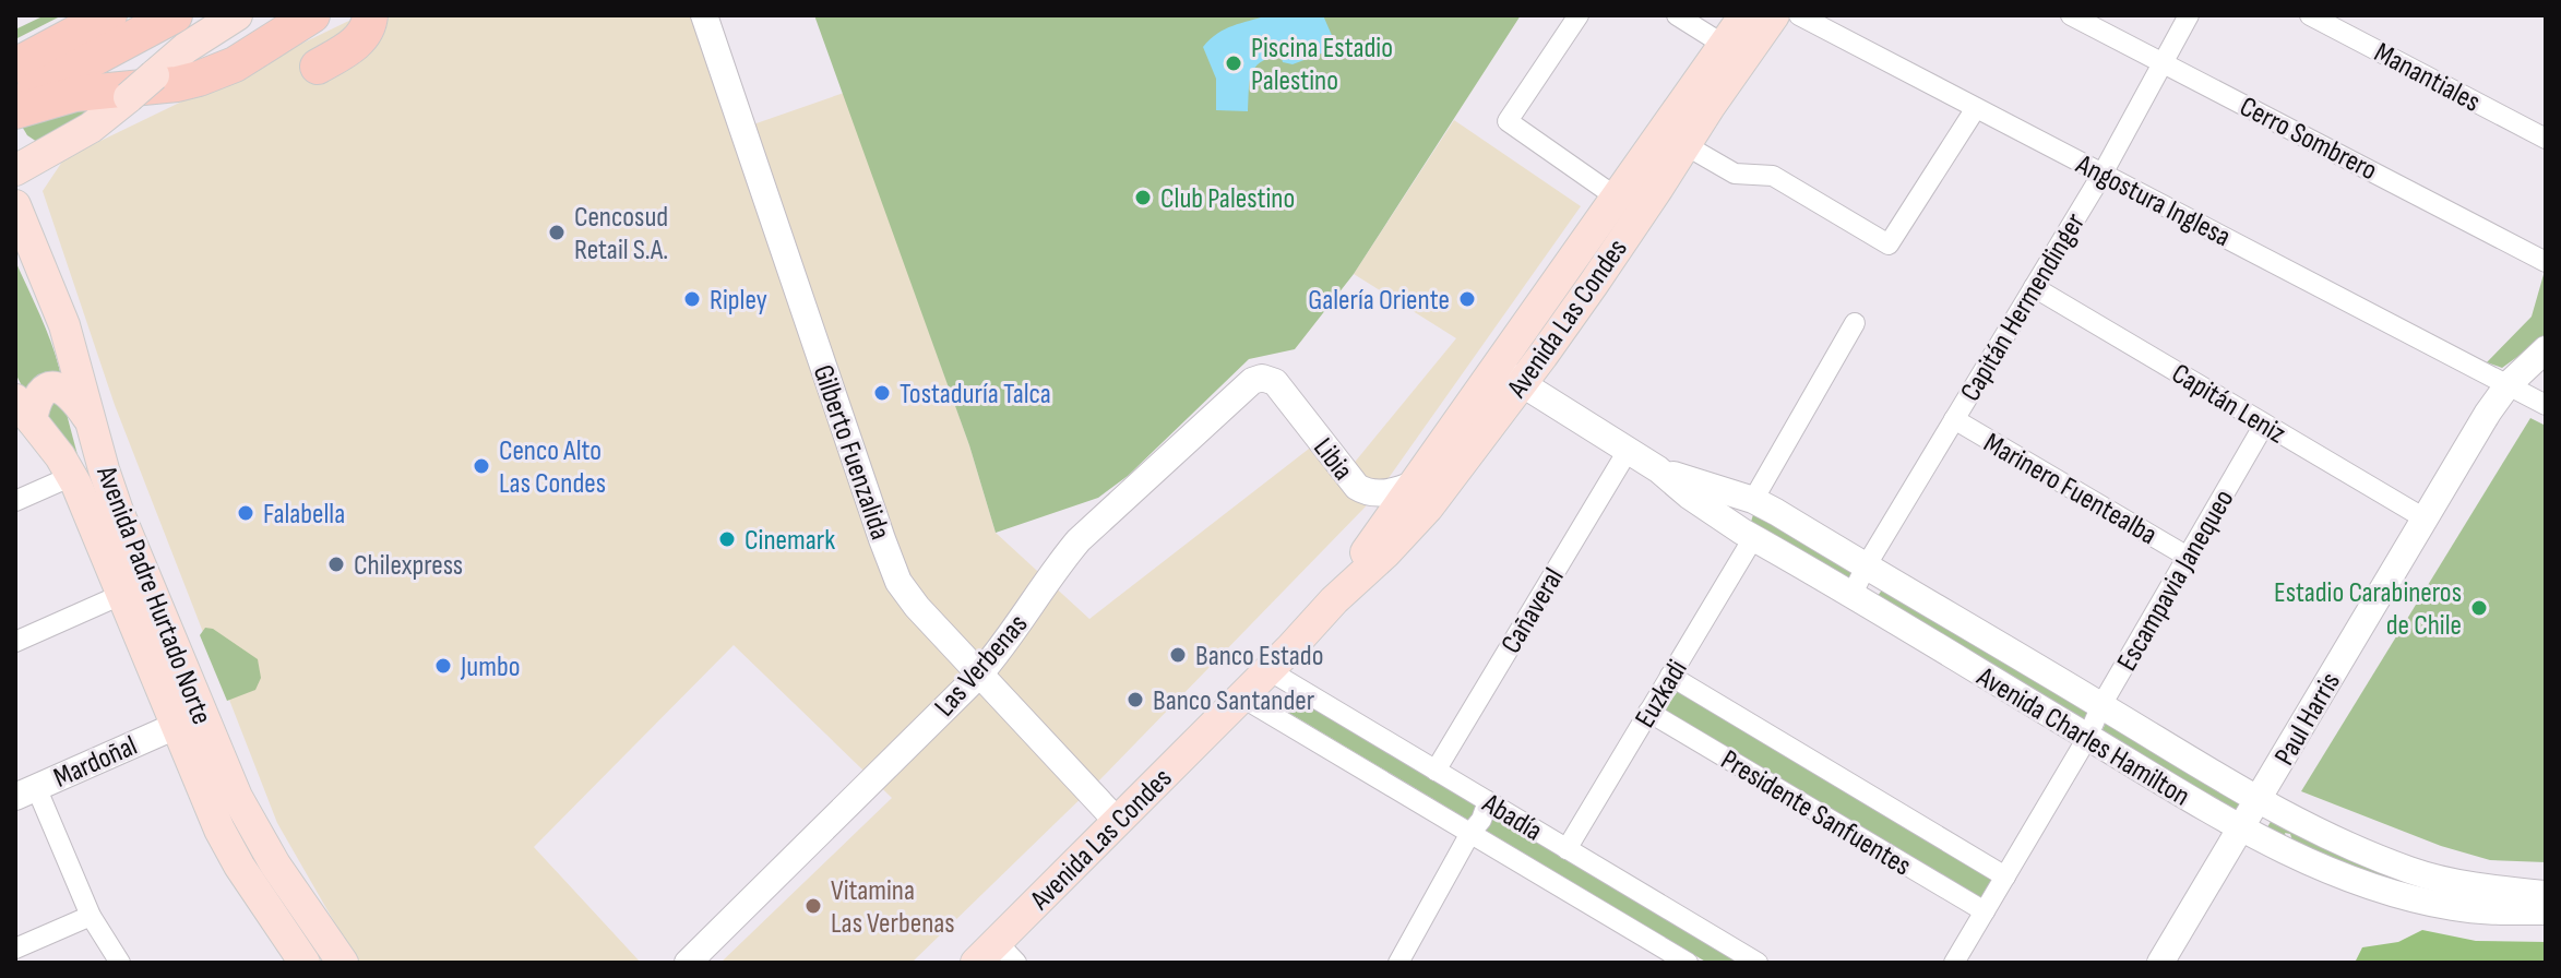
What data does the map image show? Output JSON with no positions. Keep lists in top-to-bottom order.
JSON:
{
  "streets": {
    "main road": ["Avenida Las Condes", "Avenida Padre Hurtado Norte"],
    "street": [
      "Manantiales",
      "Cerro Sombrero",
      "Angostura Inglesa",
      "Capitán Hermendinger",
      "Capitán Leniz",
      "Gilberto Fuenzalida",
      "Libia",
      "Marinero Fuentealba",
      "Escampavia Janequeo",
      "Cañaveral",
      "Las Verbenas",
      "Euzkadi",
      "Paul Harris",
      "Avenida Charles Hamilton",
      "Mardoñal",
      "Presidente Sanfuentes",
      "Abadía"
    ]
  },
  "crossings": [
    ["Cerro Sombrero", "Capitán Hermendinger"],
    ["Angostura Inglesa", "Capitán Hermendinger"],
    ["Angostura Inglesa", "Paul Harris"],
    ["Capitán Hermendinger", "Capitán Leniz"],
    ["Capitán Hermendinger", "Marinero Fuentealba"],
    ["Capitán Hermendinger", "Avenida Charles Hamilton"],
    ["Avenida Las Condes", "Gilberto Fuenzalida"],
    ["Avenida Las Condes", "Libia"],
    ["Avenida Las Condes", "Avenida Charles Hamilton"],
    ["Avenida Las Condes", "Abadía"],
    ["Capitán Leniz", "Escampavia Janequeo"],
    ["Capitán Leniz", "Paul Harris"],
    ["Gilberto Fuenzalida", "Las Verbenas"],
    ["Libia", "Las Verbenas"],
    ["Marinero Fuentealba", "Escampavia Janequeo"],
    ["Escampavia Janequeo", "Avenida Charles Hamilton"],
    ["Escampavia Janequeo", "Presidente Sanfuentes"],
    ["Avenida Padre Hurtado Norte", "Mardoñal"],
    ["Cañaveral", "Avenida Charles Hamilton"],
    ["Cañaveral", "Abadía"],
    ["Euzkadi", "Avenida Charles Hamilton"],
    ["Euzkadi", "Presidente Sanfuentes"],
    ["Euzkadi", "Abadía"],
    ["Paul Harris", "Avenida Charles Hamilton"]
  ],
  "places": [
    "Piscina Estadio Palestino",
    "Club Palestino",
    "Cencosud Retail S.A.",
    "Ripley",
    "Galería Oriente",
    "Tostaduría Talca",
    "Cenco Alto Las Condes",
    "Falabella",
    "Cinemark",
    "Chilexpress",
    "Estadio Carabineros de Chile",
    "Banco Estado",
    "Jumbo",
    "Banco Santander",
    "Vitamina Las Verbenas"
  ]
}
